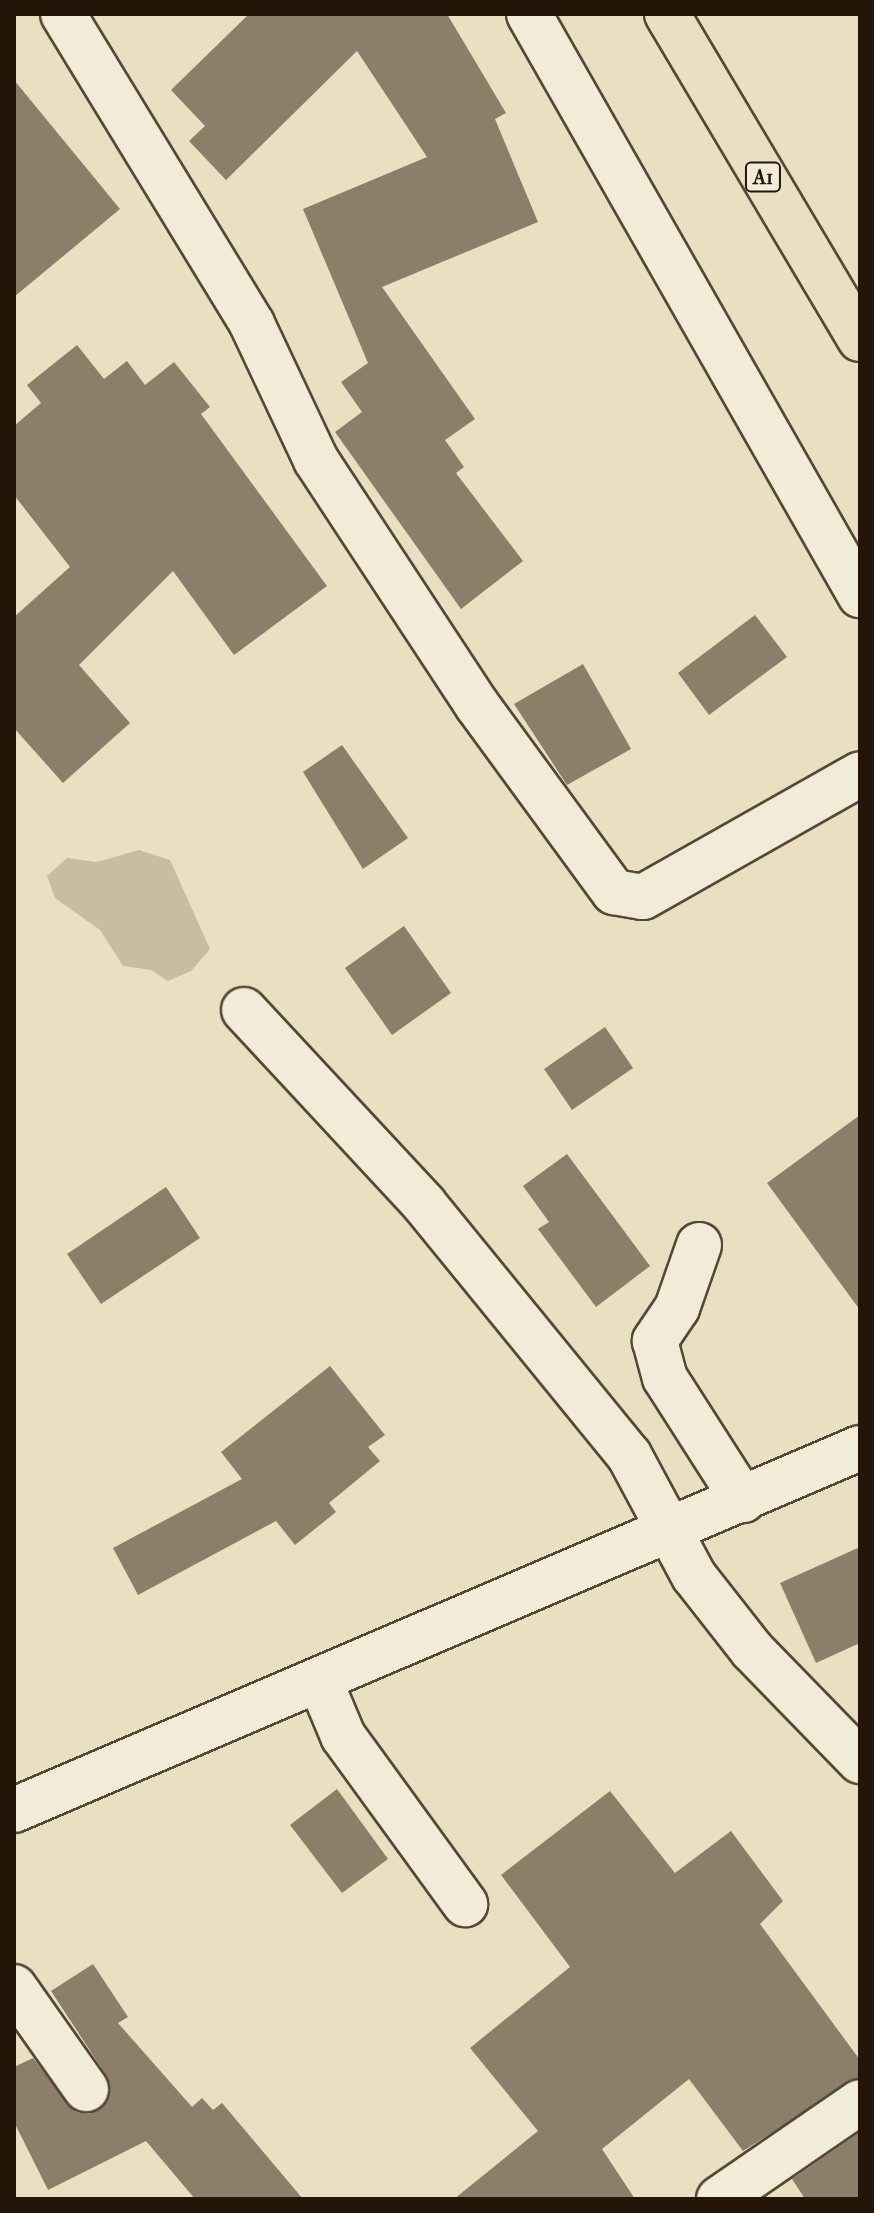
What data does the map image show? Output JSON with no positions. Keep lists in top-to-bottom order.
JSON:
{
  "streets": {
    "main road": ["A1"]
  }
}
